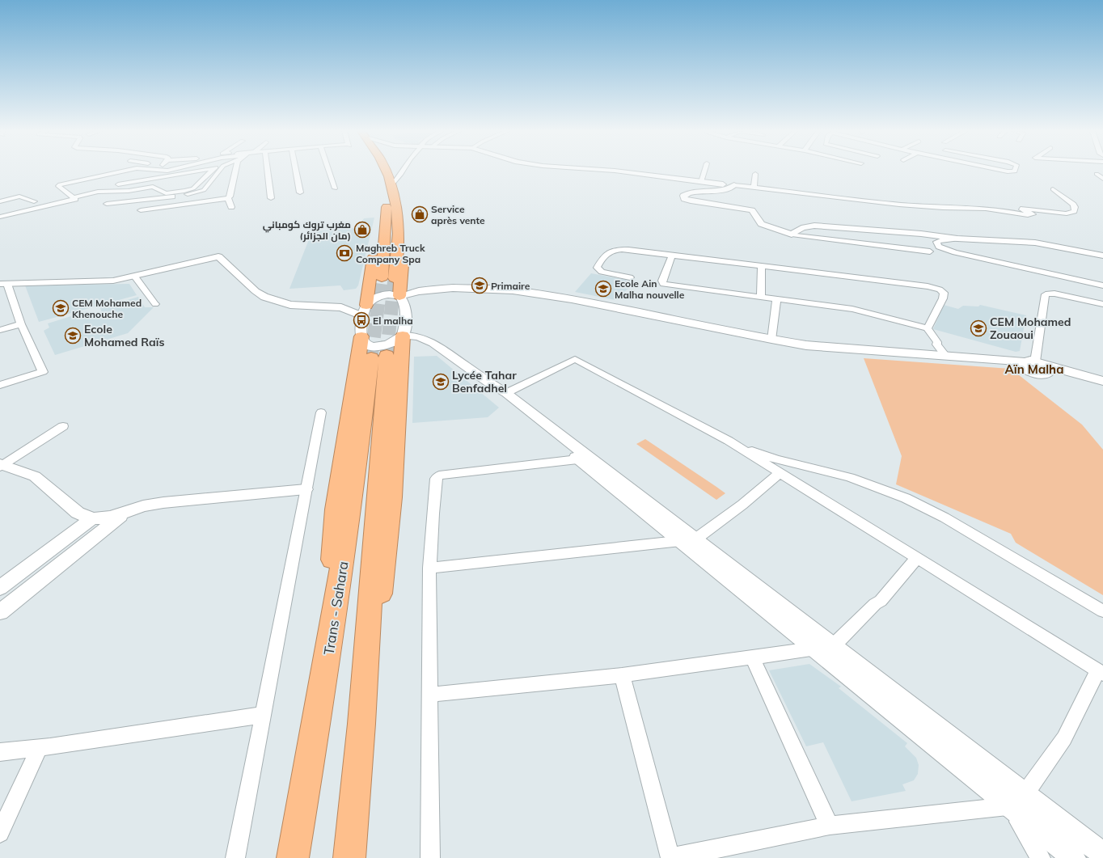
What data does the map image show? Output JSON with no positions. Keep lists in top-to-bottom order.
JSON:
{
  "streets": {
    "highway": ["Trans - Sahara"]
  },
  "districts": ["Aïn Malha"],
  "places": {
    "shop": ["Service après vente", "مغرب تروك كومباني (مان الجزائر)"],
    "bank": ["Maghreb Truck Company Spa"],
    "school or university": [
      "Primaire",
      "Ecole Ain Malha nouvelle",
      "CEM Mohamed Khenouche",
      "CEM Mohamed Zouaoui",
      "Ecole Mohamed Raïs",
      "Lycée Tahar Benfadhel"
    ],
    "bus stop": ["El malha"]
  }
}
